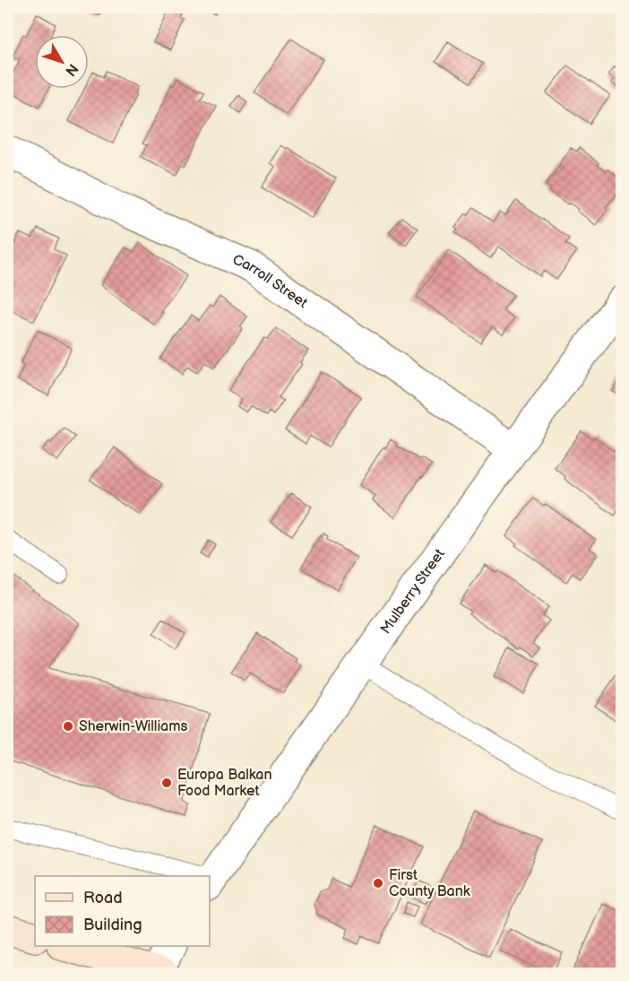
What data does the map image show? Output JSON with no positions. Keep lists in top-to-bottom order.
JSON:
{
  "streets": {
    "street": ["Carroll Street", "Mulberry Street"]
  },
  "crossings": [
    ["Carroll Street", "Mulberry Street"]
  ],
  "places": ["Sherwin-Williams", "Europa Balkan Food Market", "First County Bank"],
  "legend": ["Road", "Building"],
  "north": "bottom right"
}
